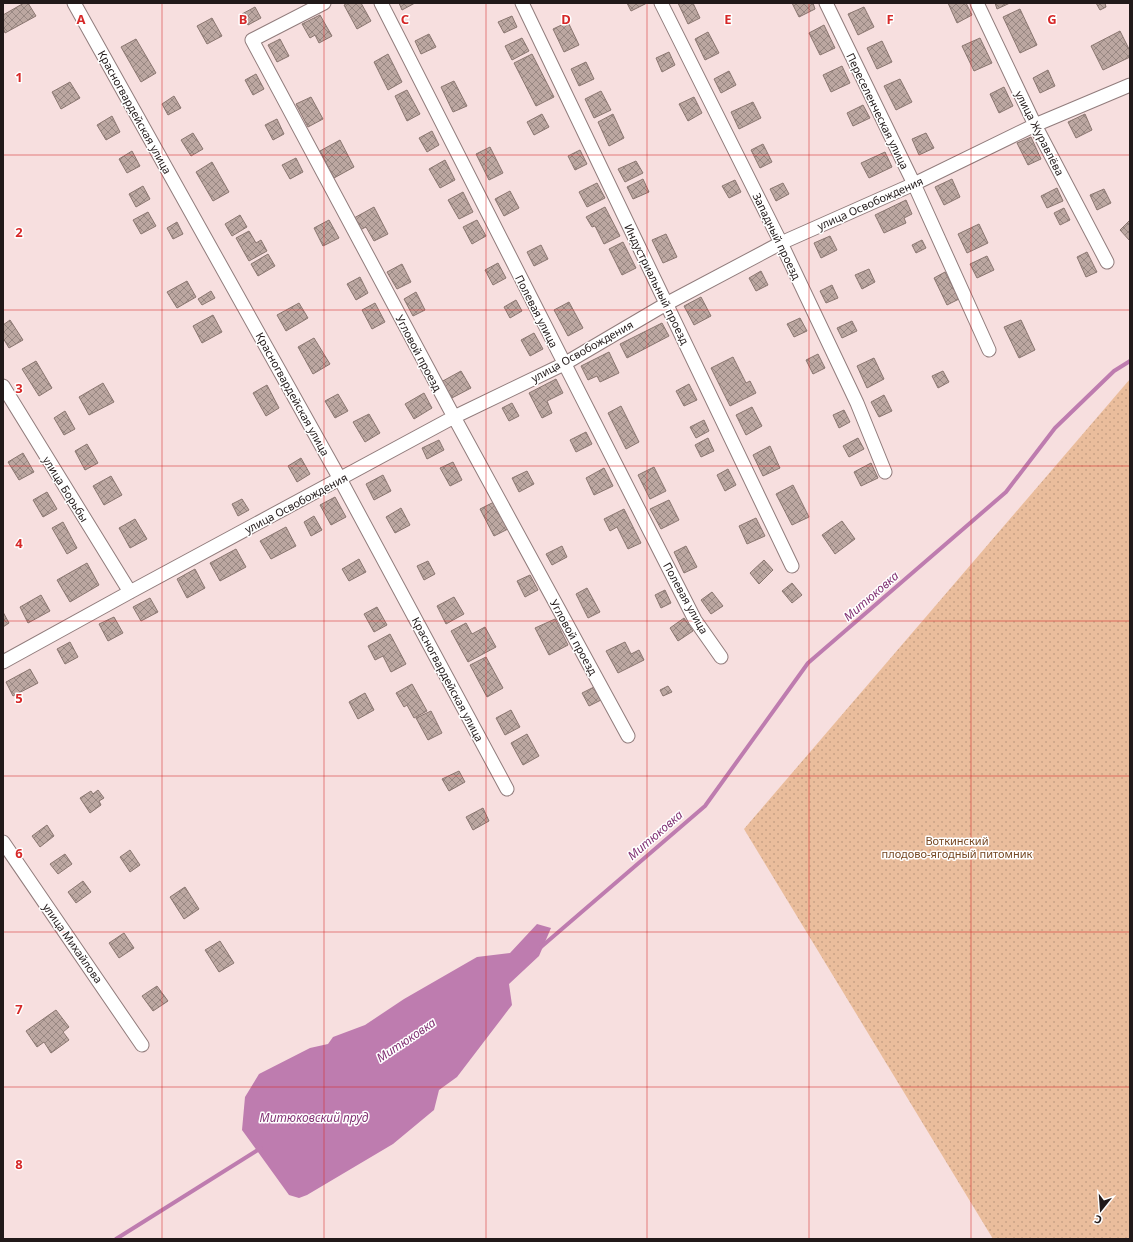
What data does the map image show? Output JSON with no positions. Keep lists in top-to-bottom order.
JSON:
{
  "streets": {
    "street": [
      "Переселенческая улица",
      "Красногвардейская улица",
      "улица Журавлёва",
      "улица Освобождения",
      "Западный проезд",
      "Индустриальный проезд",
      "Полевая улица",
      "Угловой проезд",
      "улица Борьбы",
      "улица Михайлова"
    ]
  },
  "crossings": [
    ["Переселенческая улица", "улица Освобождения"],
    ["Красногвардейская улица", "улица Освобождения"],
    ["улица Журавлёва", "улица Освобождения"],
    ["улица Освобождения", "Западный проезд"],
    ["улица Освобождения", "Индустриальный проезд"],
    ["улица Освобождения", "Полевая улица"],
    ["улица Освобождения", "Угловой проезд"],
    ["улица Освобождения", "улица Борьбы"]
  ],
  "water": ["Митюковка", "Митюковский пруд"],
  "parks": ["Воткинский плодово-ягодный питомник"],
  "north": "bottom",
  "grid": {
    "columns": [
      "A",
      "B",
      "C",
      "D",
      "E",
      "F",
      "G"
    ],
    "rows": [
      "1",
      "2",
      "3",
      "4",
      "5",
      "6",
      "7",
      "8"
    ]
  }
}
